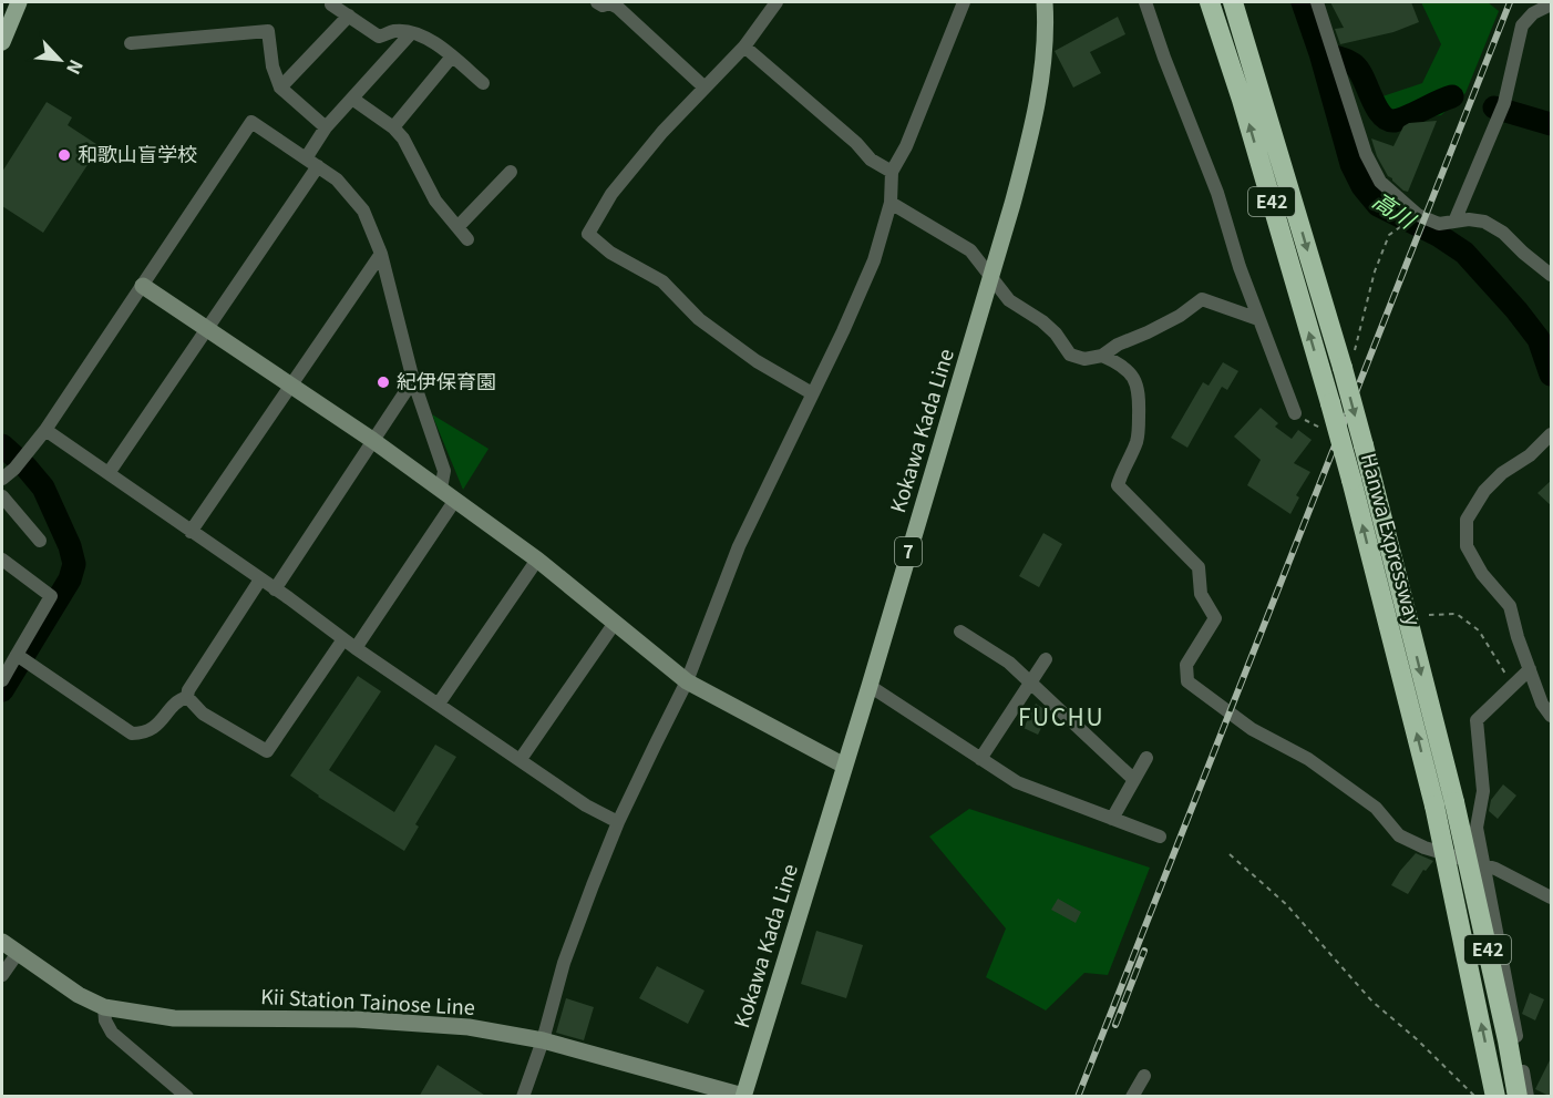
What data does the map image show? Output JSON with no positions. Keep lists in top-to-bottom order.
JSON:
{
  "streets": {
    "highway": ["E42", "Hanwa Expressway"],
    "main road": ["Kokawa Kada Line", "7"],
    "street": ["Kii Station Tainose Line"]
  },
  "crossings": [
    ["Kokawa Kada Line", "Kii Station Tainose Line"]
  ],
  "districts": ["FUCHU"],
  "water": ["高川"],
  "places": ["和歌山盲学校", "紀伊保育園"],
  "north": "bottom right"
}
